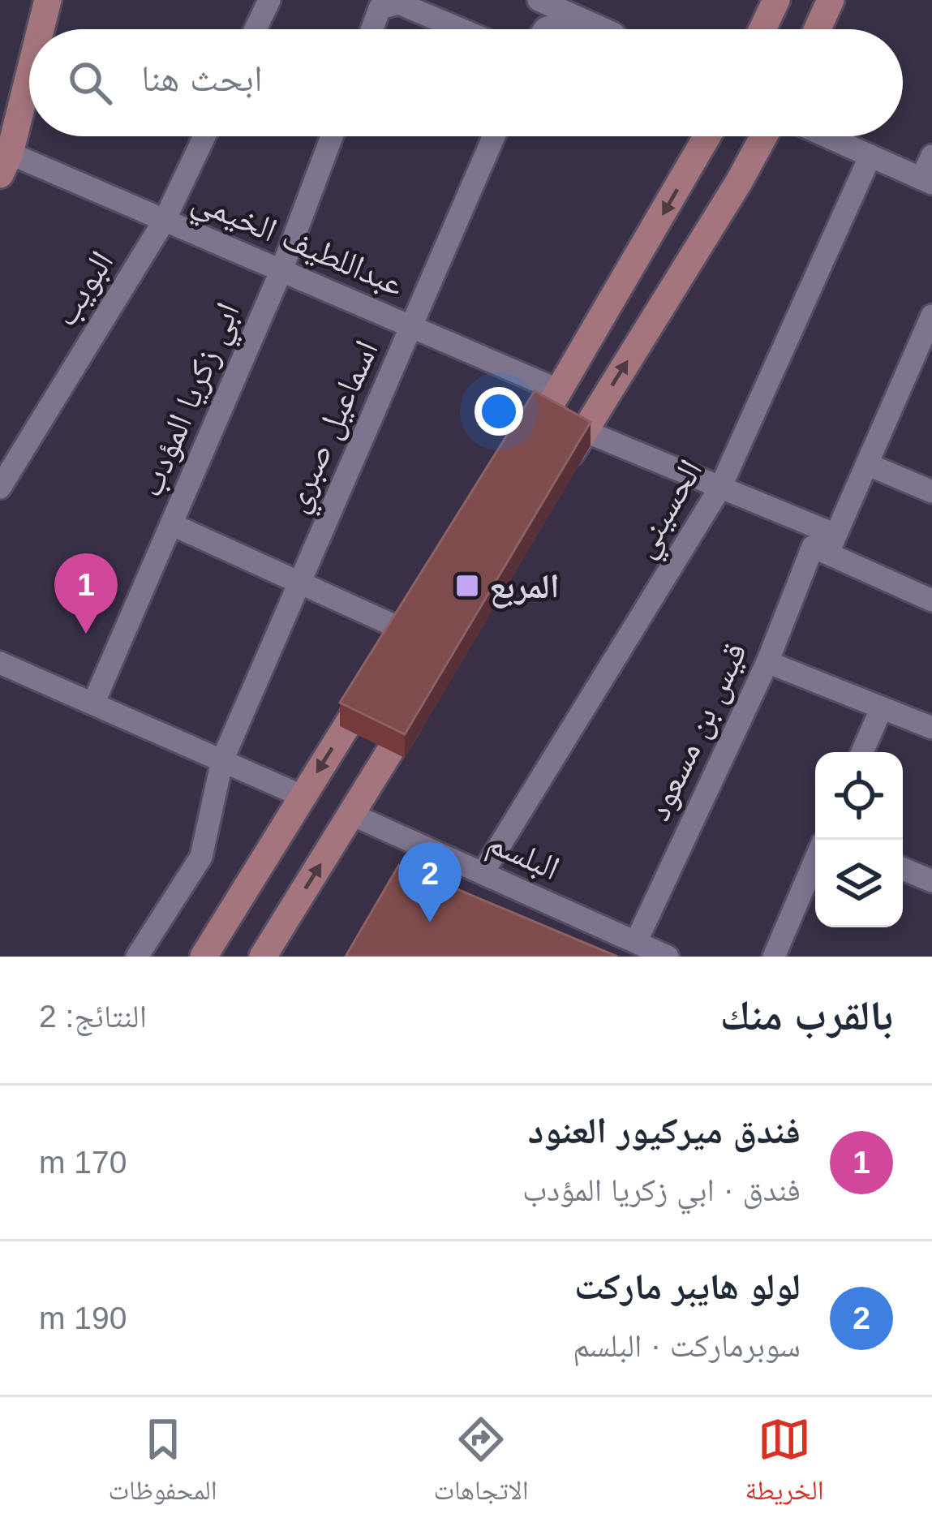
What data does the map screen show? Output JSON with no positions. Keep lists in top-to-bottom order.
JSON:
{
  "streets": {
    "street": [
      "عبداللطيف الخيمي",
      "البويب",
      "ابي زكريا المؤدب",
      "اسماعيل صبري",
      "الحسيني",
      "قيس بن مسعود",
      "البلسم"
    ]
  },
  "crossings": [
    ["عبداللطيف الخيمي", "البويب"],
    ["عبداللطيف الخيمي", "ابي زكريا المؤدب"],
    ["عبداللطيف الخيمي", "اسماعيل صبري"],
    ["الحسيني", "البلسم"],
    ["قيس بن مسعود", "البلسم"]
  ],
  "places": {
    "transit": ["المربع"]
  },
  "page": {
    "search": "ابحث هنا",
    "pins": ["1", "2"],
    "heading": ["بالقرب منك", "النتائج: 2"],
    "list": [
      {
        "mark": "1",
        "name": "فندق ميركيور العنود",
        "note": "فندق · ابي زكريا المؤدب",
        "value": "170 m"
      },
      {
        "mark": "2",
        "name": "لولو هايبر ماركت",
        "note": "سوبرماركت · البلسم",
        "value": "190 m"
      }
    ],
    "nav": ["الخريطة", "الاتجاهات", "المحفوظات"]
  }
}
